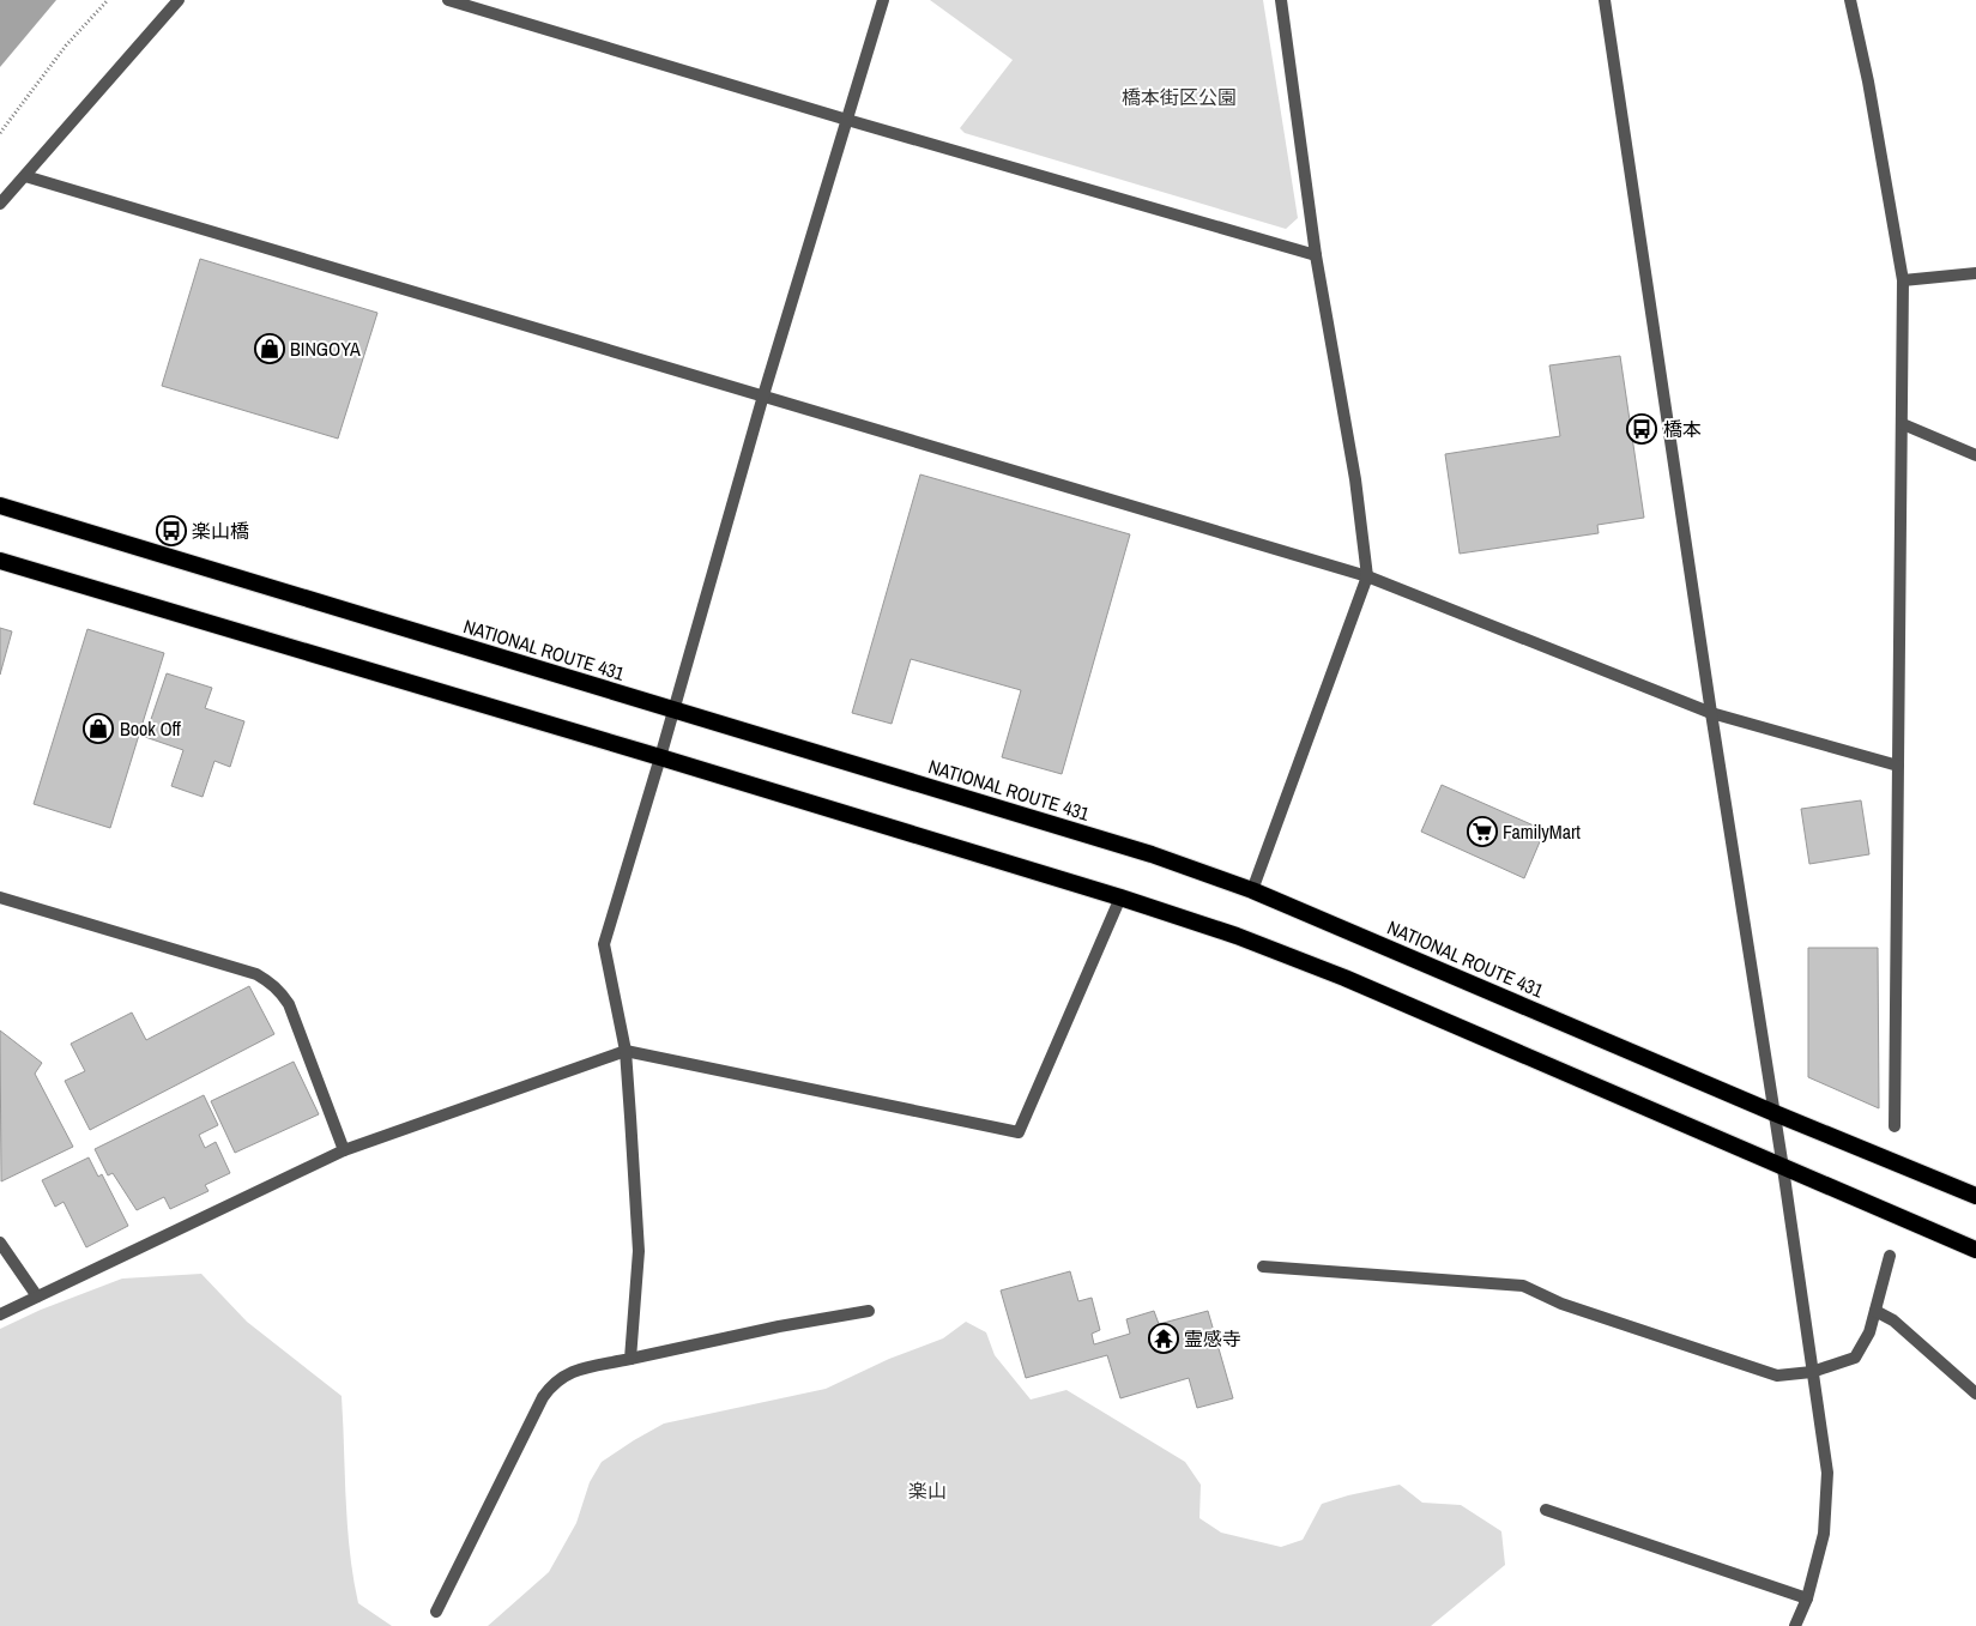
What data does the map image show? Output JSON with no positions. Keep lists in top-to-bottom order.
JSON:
{
  "streets": {
    "highway": ["NATIONAL ROUTE 431"]
  },
  "parks": ["橋本街区公園", "楽山"],
  "places": {
    "shop": ["BINGOYA", "Book Off"],
    "bus stop": ["橋本", "楽山橋"],
    "supermarket": ["FamilyMart"],
    "temple": ["霊感寺"]
  }
}
